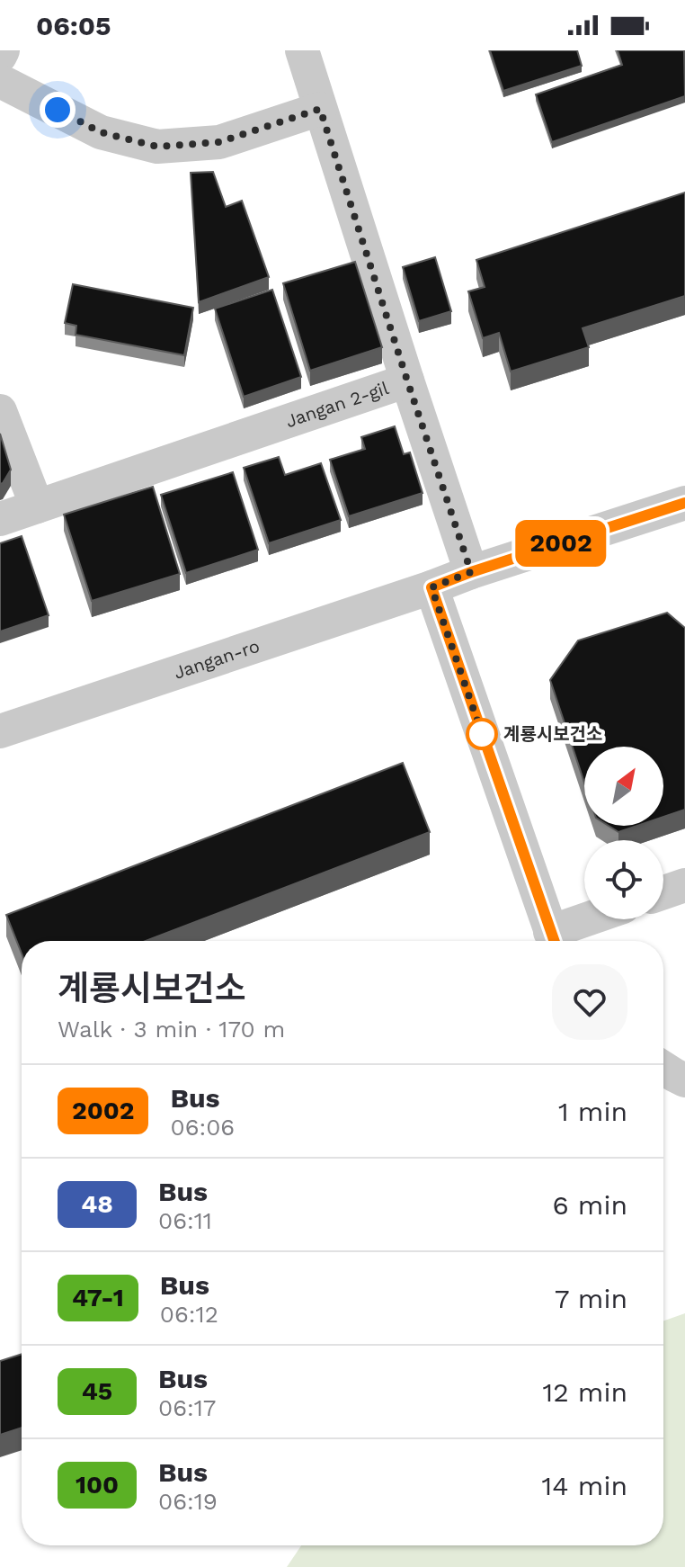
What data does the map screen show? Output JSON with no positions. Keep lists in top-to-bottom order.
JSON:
{
  "streets": {
    "street": ["Jangan 2-gil", "Jangan-ro"]
  },
  "places": ["계룡시보건소"],
  "lines": ["bus line 2002"],
  "north": "top right",
  "page": {
    "status": "06:05",
    "on_map": "2002",
    "heading": ["계룡시보건소", "Walk · 3 min · 170 m"],
    "list": [
      {
        "mark": "2002",
        "name": "Bus",
        "note": "06:06",
        "value": "1 min"
      },
      {
        "mark": "48",
        "name": "Bus",
        "note": "06:11",
        "value": "6 min"
      },
      {
        "mark": "47-1",
        "name": "Bus",
        "note": "06:12",
        "value": "7 min"
      },
      {
        "mark": "45",
        "name": "Bus",
        "note": "06:17",
        "value": "12 min"
      },
      {
        "mark": "100",
        "name": "Bus",
        "note": "06:19",
        "value": "14 min"
      }
    ]
  }
}
